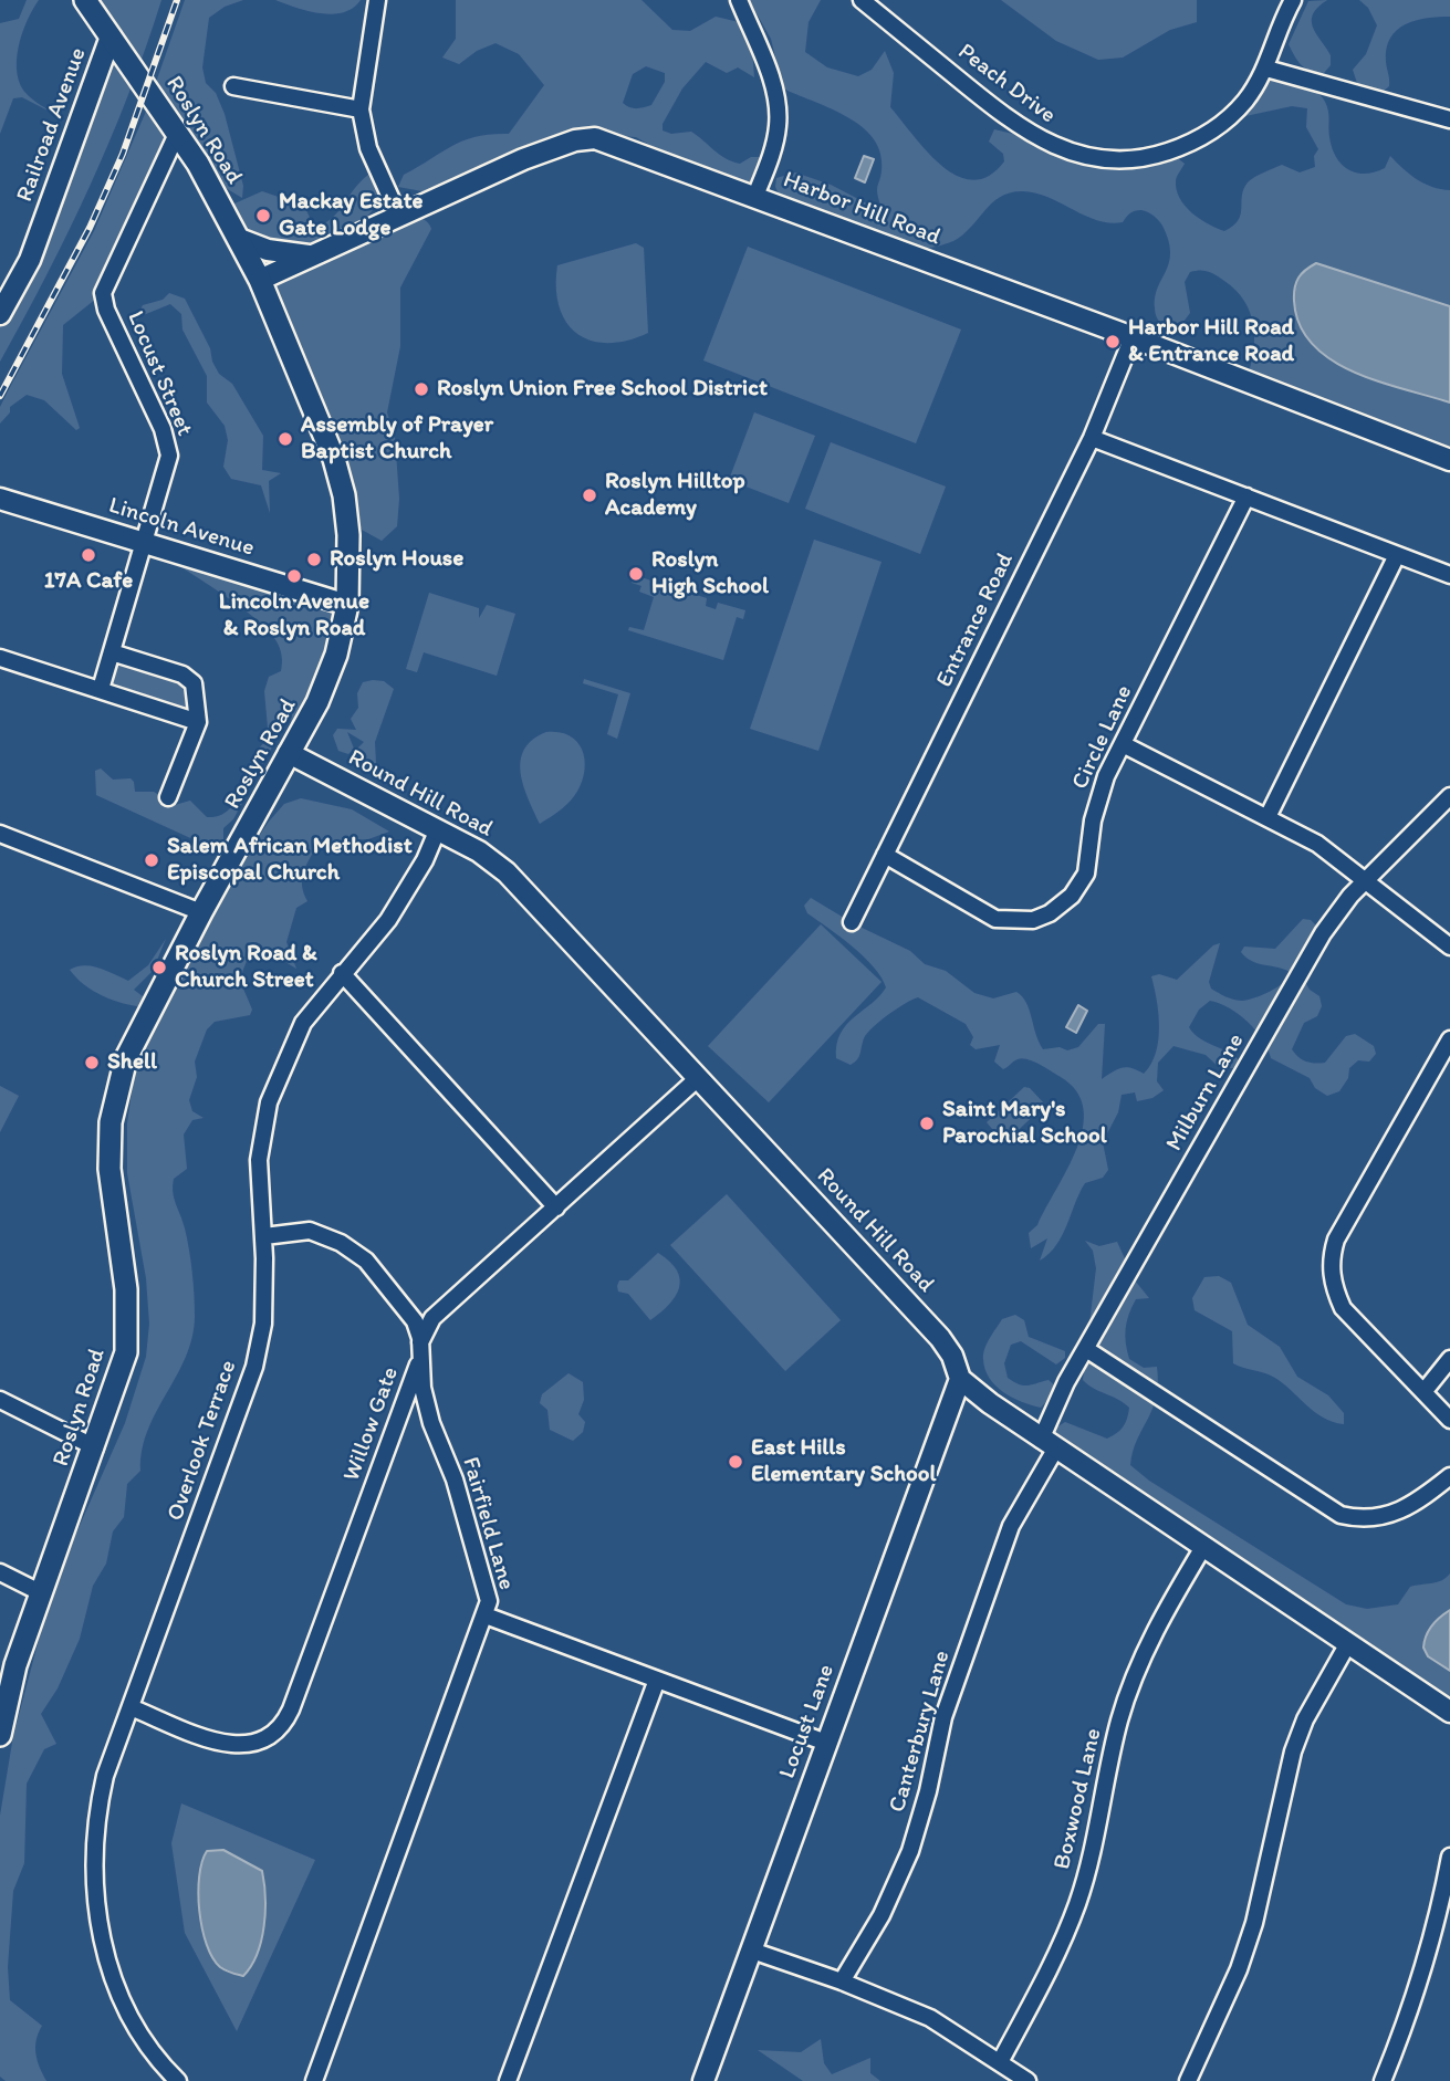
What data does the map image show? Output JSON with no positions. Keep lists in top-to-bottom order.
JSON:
{
  "streets": {
    "main road": ["Roslyn Road"],
    "street": [
      "Peach Drive",
      "Railroad Avenue",
      "Harbor Hill Road",
      "Locust Street",
      "Lincoln Avenue",
      "Entrance Road",
      "Circle Lane",
      "Round Hill Road",
      "Milburn Lane",
      "Willow Gate",
      "Overlook Terrace",
      "Fairfield Lane",
      "Locust Lane",
      "Canterbury Lane",
      "Boxwood Lane"
    ]
  },
  "crossings": [
    ["Railroad Avenue", "Roslyn Road"],
    ["Roslyn Road", "Harbor Hill Road"],
    ["Roslyn Road", "Locust Street"],
    ["Roslyn Road", "Lincoln Avenue"],
    ["Roslyn Road", "Round Hill Road"],
    ["Harbor Hill Road", "Entrance Road"],
    ["Locust Street", "Lincoln Avenue"],
    ["Entrance Road", "Circle Lane"],
    ["Round Hill Road", "Milburn Lane"],
    ["Round Hill Road", "Willow Gate"],
    ["Round Hill Road", "Overlook Terrace"],
    ["Round Hill Road", "Locust Lane"],
    ["Round Hill Road", "Canterbury Lane"],
    ["Round Hill Road", "Boxwood Lane"],
    ["Milburn Lane", "Canterbury Lane"],
    ["Willow Gate", "Overlook Terrace"],
    ["Willow Gate", "Fairfield Lane"],
    ["Overlook Terrace", "Fairfield Lane"],
    ["Fairfield Lane", "Locust Lane"]
  ],
  "places": [
    "Mackay Estate Gate Lodge",
    "Harbor Hill Road & Entrance Road",
    "Roslyn Union Free School District",
    "Assembly of Prayer Baptist Church",
    "Roslyn Hilltop Academy",
    "17A Cafe",
    "Roslyn House",
    "Roslyn High School",
    "Lincoln Avenue & Roslyn Road",
    "Salem African Methodist Episcopal Church",
    "Roslyn Road & Church Street",
    "Shell",
    "Saint Mary's Parochial School",
    "East Hills Elementary School"
  ]
}
